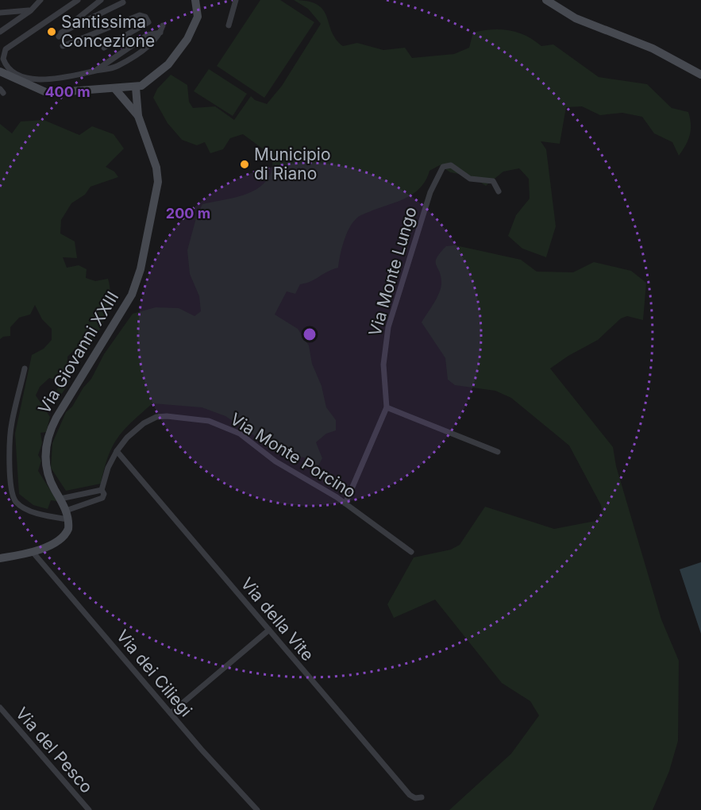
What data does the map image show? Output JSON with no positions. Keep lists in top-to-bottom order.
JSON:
{
  "streets": {
    "street": [
      "Via Monte Lungo",
      "Via Giovanni XXIII",
      "Via Monte Porcino",
      "Via della Vite",
      "Via dei Ciliegi",
      "Via del Pesco"
    ]
  },
  "crossings": [
    ["Via Monte Lungo", "Via Monte Porcino"],
    ["Via Giovanni XXIII", "Via Monte Porcino"],
    ["Via Monte Porcino", "Via della Vite"]
  ],
  "places": ["Santissima Concezione", "Municipio di Riano"],
  "rings": ["400 m", "200 m"]
}
